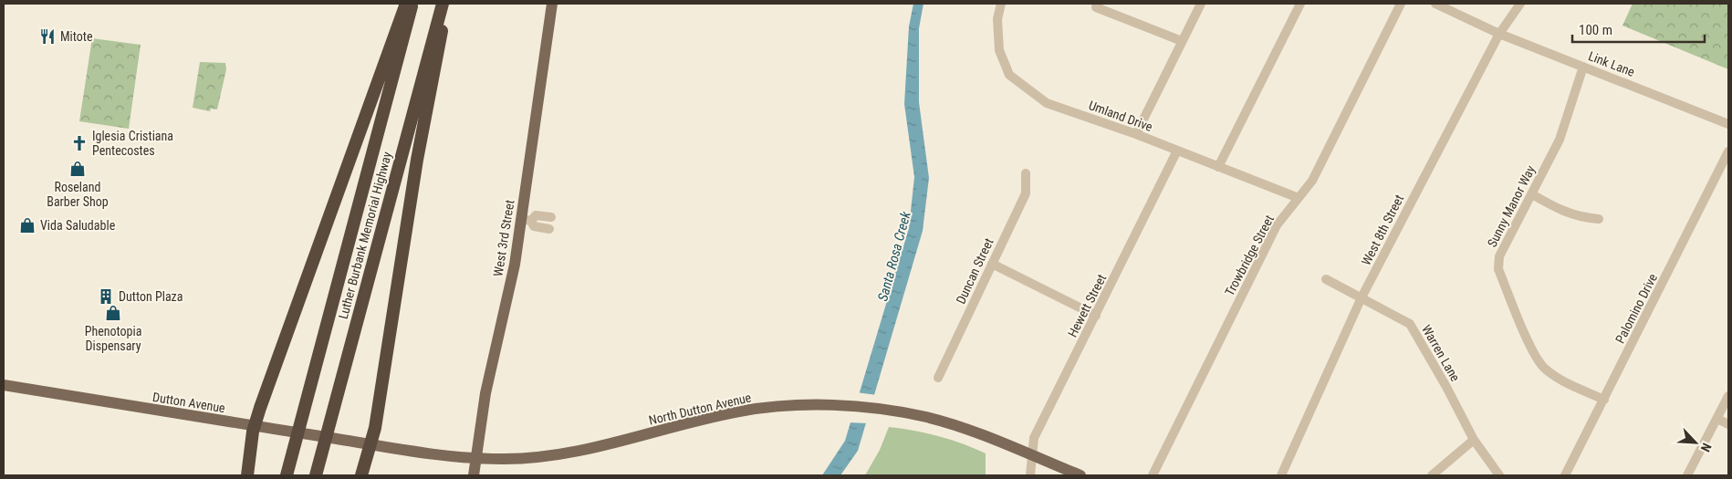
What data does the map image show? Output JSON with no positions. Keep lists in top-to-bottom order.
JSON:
{
  "streets": {
    "highway": ["Luther Burbank Memorial Highway"],
    "main road": ["West 3rd Street", "Dutton Avenue", "North Dutton Avenue"],
    "street": [
      "Link Lane",
      "Umland Drive",
      "Sunny Manor Way",
      "West 8th Street",
      "Trowbridge Street",
      "Duncan Street",
      "Hewett Street",
      "Palomino Drive",
      "Warren Lane"
    ]
  },
  "crossings": [
    ["Link Lane", "Sunny Manor Way"],
    ["Link Lane", "West 8th Street"],
    ["Umland Drive", "Trowbridge Street"],
    ["Umland Drive", "Hewett Street"],
    ["Sunny Manor Way", "Palomino Drive"],
    ["West 8th Street", "Warren Lane"],
    ["West 3rd Street", "North Dutton Avenue"],
    ["Hewett Street", "North Dutton Avenue"],
    ["Dutton Avenue", "North Dutton Avenue"]
  ],
  "water": ["Santa Rosa Creek"],
  "places": {
    "restaurant": ["Mitote"],
    "church": ["Iglesia Cristiana Pentecostes"],
    "shop": ["Roseland Barber Shop", "Vida Saludable", "Phenotopia Dispensary"],
    "building": ["Dutton Plaza"]
  },
  "scale_bar": "100 m",
  "north": "bottom right"
}
